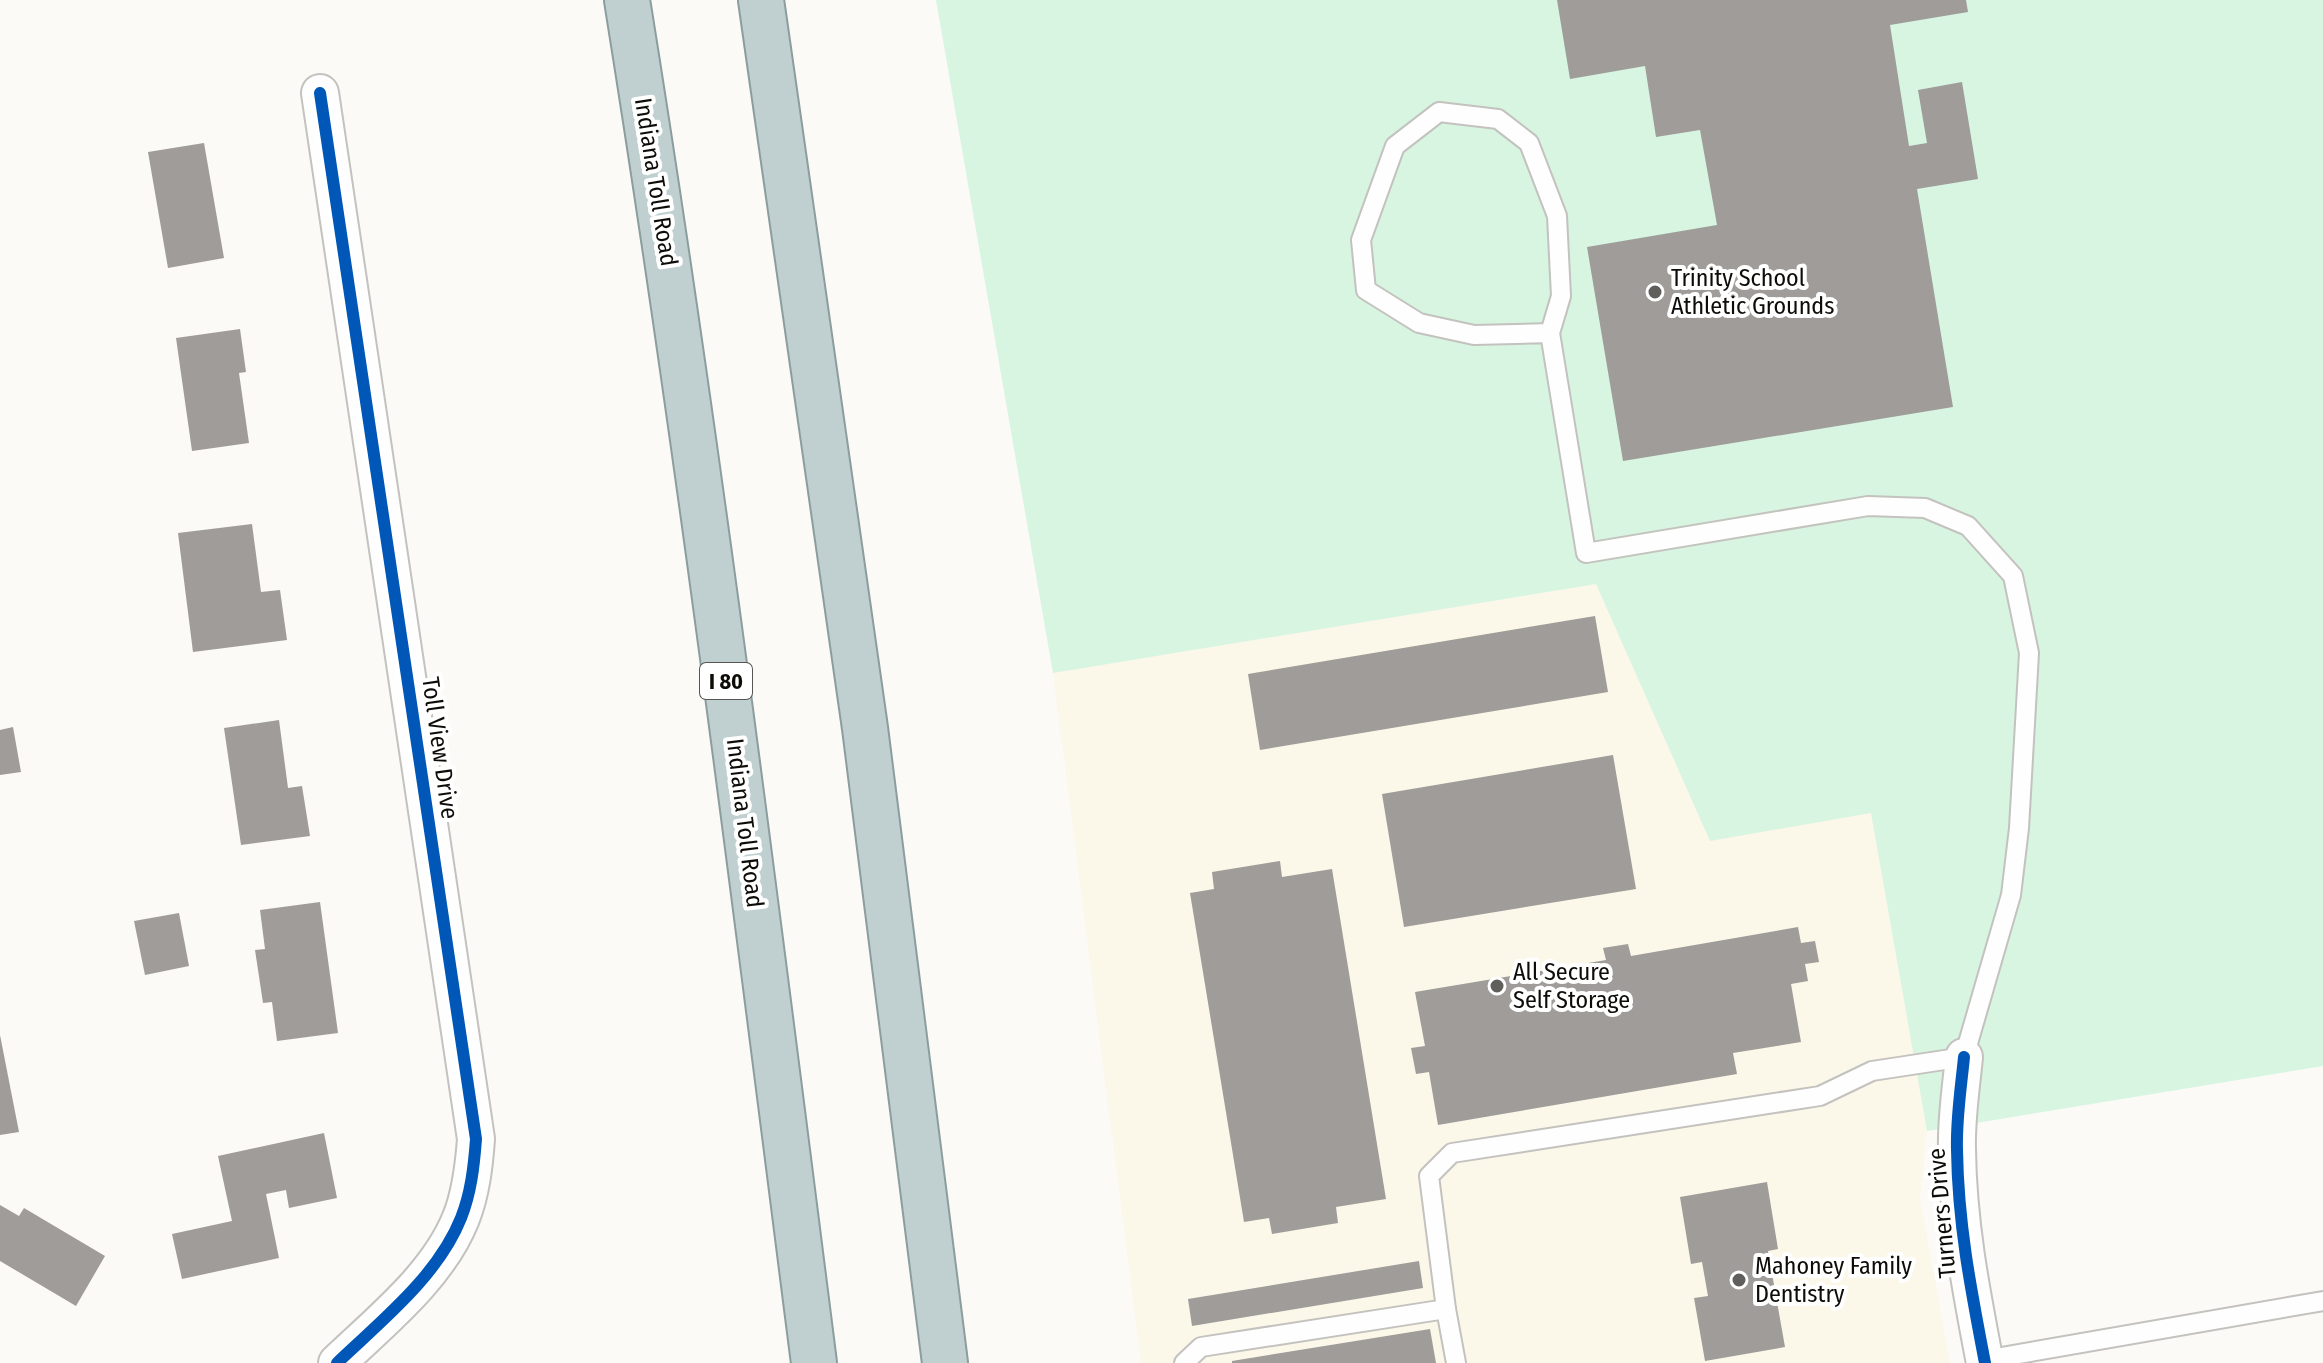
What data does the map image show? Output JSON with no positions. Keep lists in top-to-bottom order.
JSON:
{
  "streets": {
    "highway": ["Indiana Toll Road", "I 80"],
    "street": ["Toll View Drive", "Turners Drive"]
  },
  "places": ["Trinity School Athletic Grounds", "All Secure Self Storage", "Mahoney Family Dentistry"]
}
